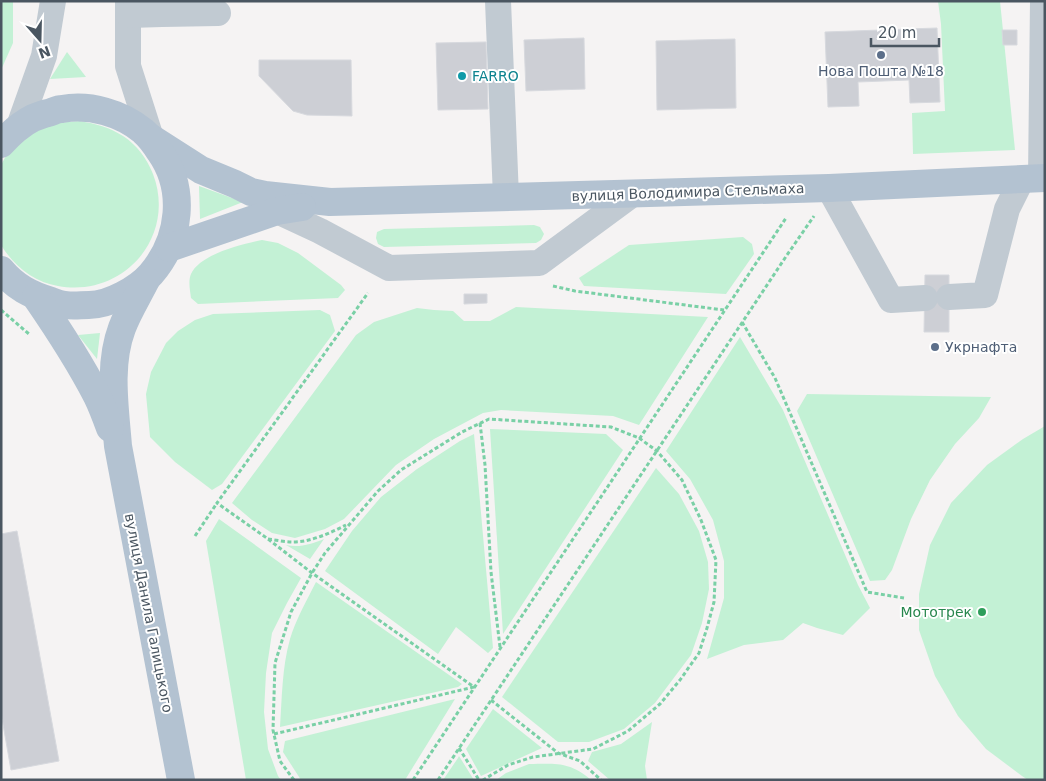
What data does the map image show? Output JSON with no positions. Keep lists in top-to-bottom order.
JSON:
{
  "streets": {
    "main road": ["вулиця Володимира Стельмаха", "вулиця Данила Галицького"]
  },
  "places": [
    "Нова Пошта №18",
    "FARRO",
    "Укрнафта",
    "Мототрек"
  ],
  "scale_bar": "20 m",
  "north": "bottom"
}
